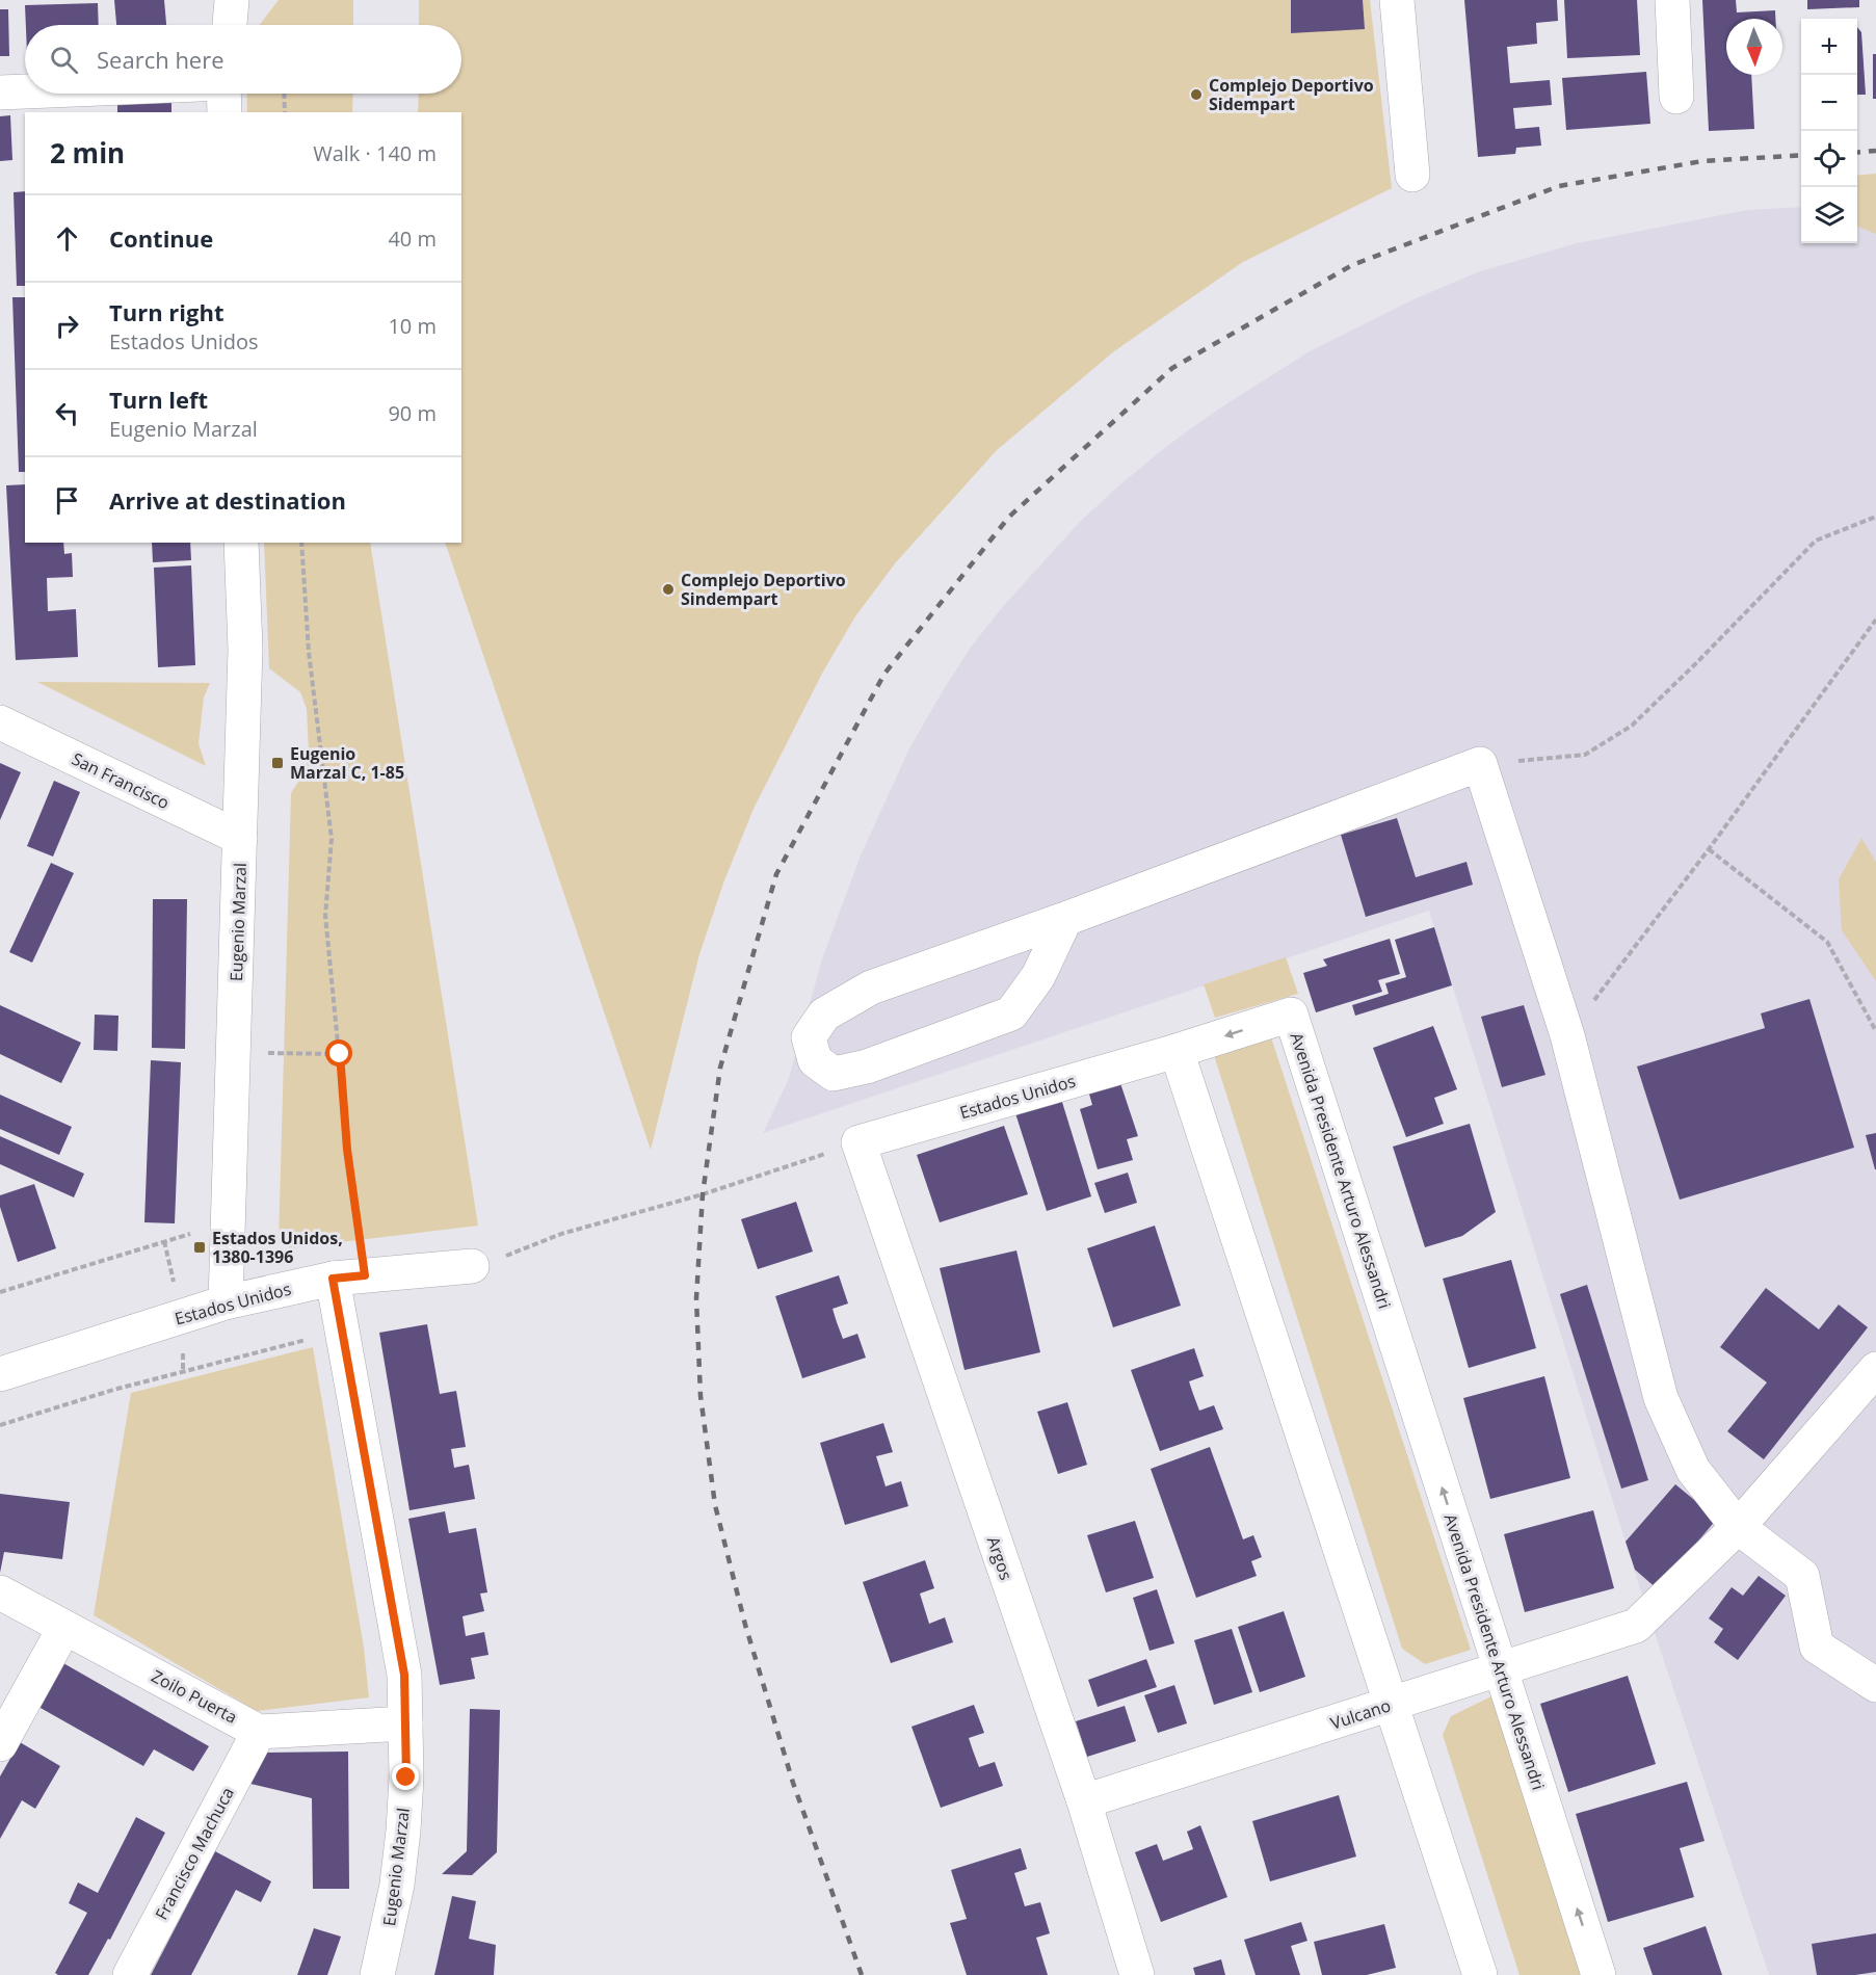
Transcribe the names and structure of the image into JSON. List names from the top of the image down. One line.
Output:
{"streets":{"street":["San Francisco","Eugenio Marzal","Estados Unidos","Avenida Presidente Arturo Alessandri","Argos","Zoilo Puerta","Vulcano","Francisco Machuca"]},"crossings":[["San Francisco","Eugenio Marzal"],["Eugenio Marzal","Estados Unidos"],["Estados Unidos","Avenida Presidente Arturo Alessandri"],["Estados Unidos","Argos"],["Avenida Presidente Arturo Alessandri","Vulcano"],["Argos","Vulcano"],["Zoilo Puerta","Francisco Machuca"]],"places":{"other":["Complejo Deportivo Sidempart","Complejo Deportivo Sindempart"],"transit":["Eugenio Marzal C, 1-85","Estados Unidos, 1380-1396"]},"north":"bottom","page":{"map_buttons":["+","−"],"search":"Search here","heading":["2 min","Walk · 140 m"],"list":[["Continue","40 m"],["Turn right","Estados Unidos","10 m"],["Turn left","Eugenio Marzal","90 m"],"Arrive at destination"]}}
